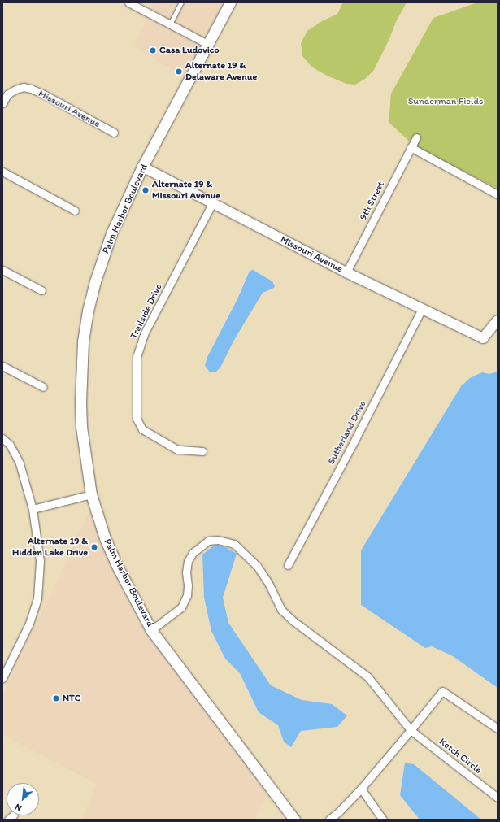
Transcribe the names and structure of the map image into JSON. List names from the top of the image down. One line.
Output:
{"streets":{"main road":["Palm Harbor Boulevard"],"street":["Missouri Avenue","9th Street","Trailside Drive","Sutherland Drive","Ketch Circle"]},"crossings":[["Missouri Avenue","9th Street"],["Missouri Avenue","Palm Harbor Boulevard"],["Missouri Avenue","Trailside Drive"],["Missouri Avenue","Sutherland Drive"],["Palm Harbor Boulevard","Ketch Circle"]],"parks":["Sunderman Fields"],"places":["Casa Ludovico","Alternate 19 & Delaware Avenue","Alternate 19 & Missouri Avenue","Alternate 19 & Hidden Lake Drive","NTC"],"north":"bottom left"}
